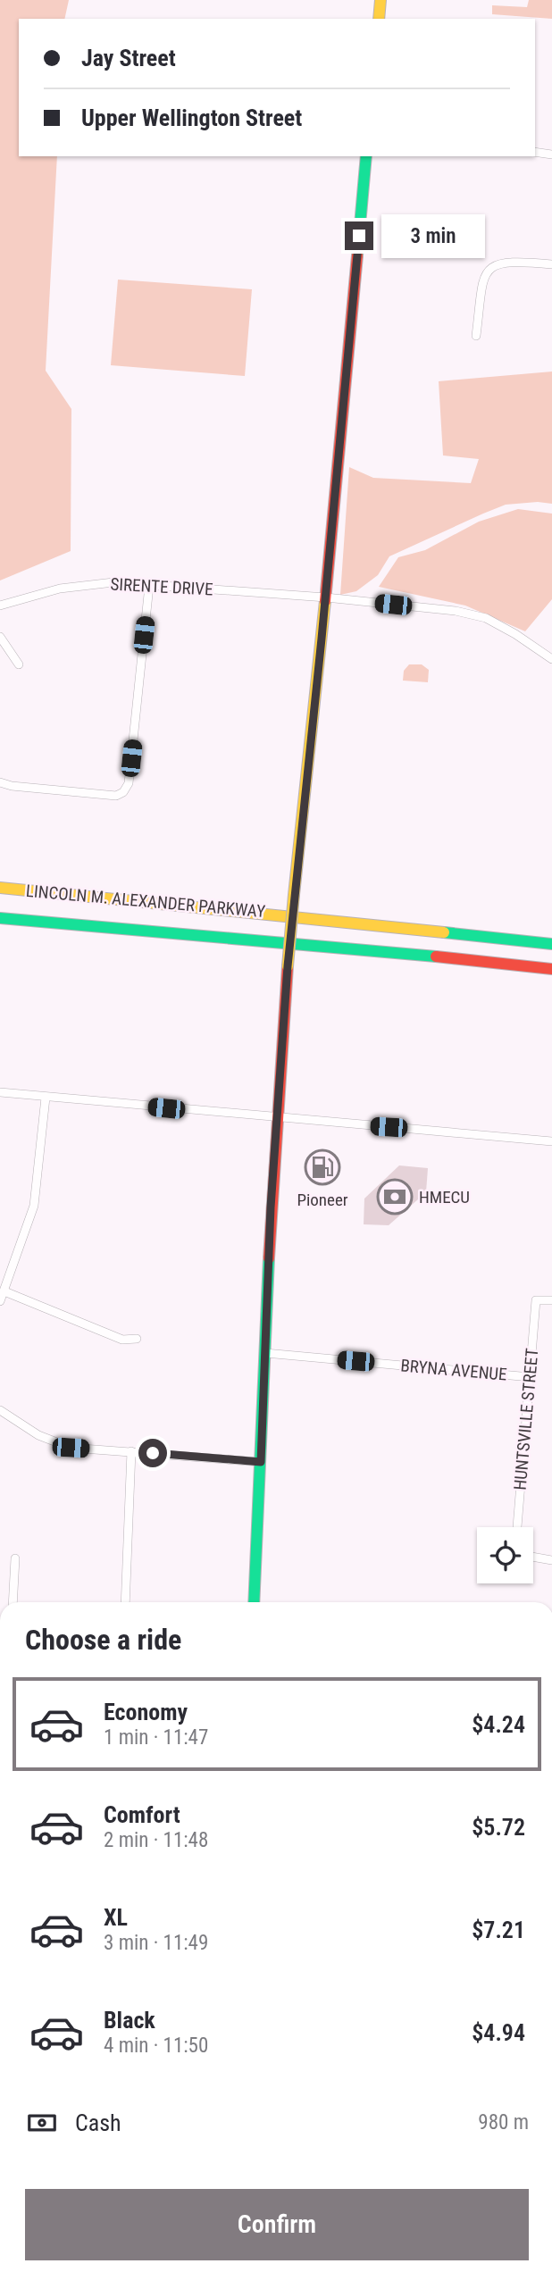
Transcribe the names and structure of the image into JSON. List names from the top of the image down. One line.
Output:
{"streets":{"main road":["LINCOLN M. ALEXANDER PARKWAY"],"street":["SIRENTE DRIVE","BRYNA AVENUE","HUNTSVILLE STREET"]},"crossings":[["BRYNA AVENUE","HUNTSVILLE STREET"]],"places":{"fuel station":["Pioneer"],"bank":["HMECU"]},"page":{"banner":["Jay Street","Upper Wellington Street"],"bubble":"3 min","heading":"Choose a ride","list":[{"name":"Economy","note":"1 min · 11:47","value":"$4.24"},{"name":"Comfort","note":"2 min · 11:48","value":"$5.72"},{"name":"XL","note":"3 min · 11:49","value":"$7.21"},{"name":"Black","note":"4 min · 11:50","value":"$4.94"}],"pay":["Cash","980 m"],"buttons":"Confirm"}}
